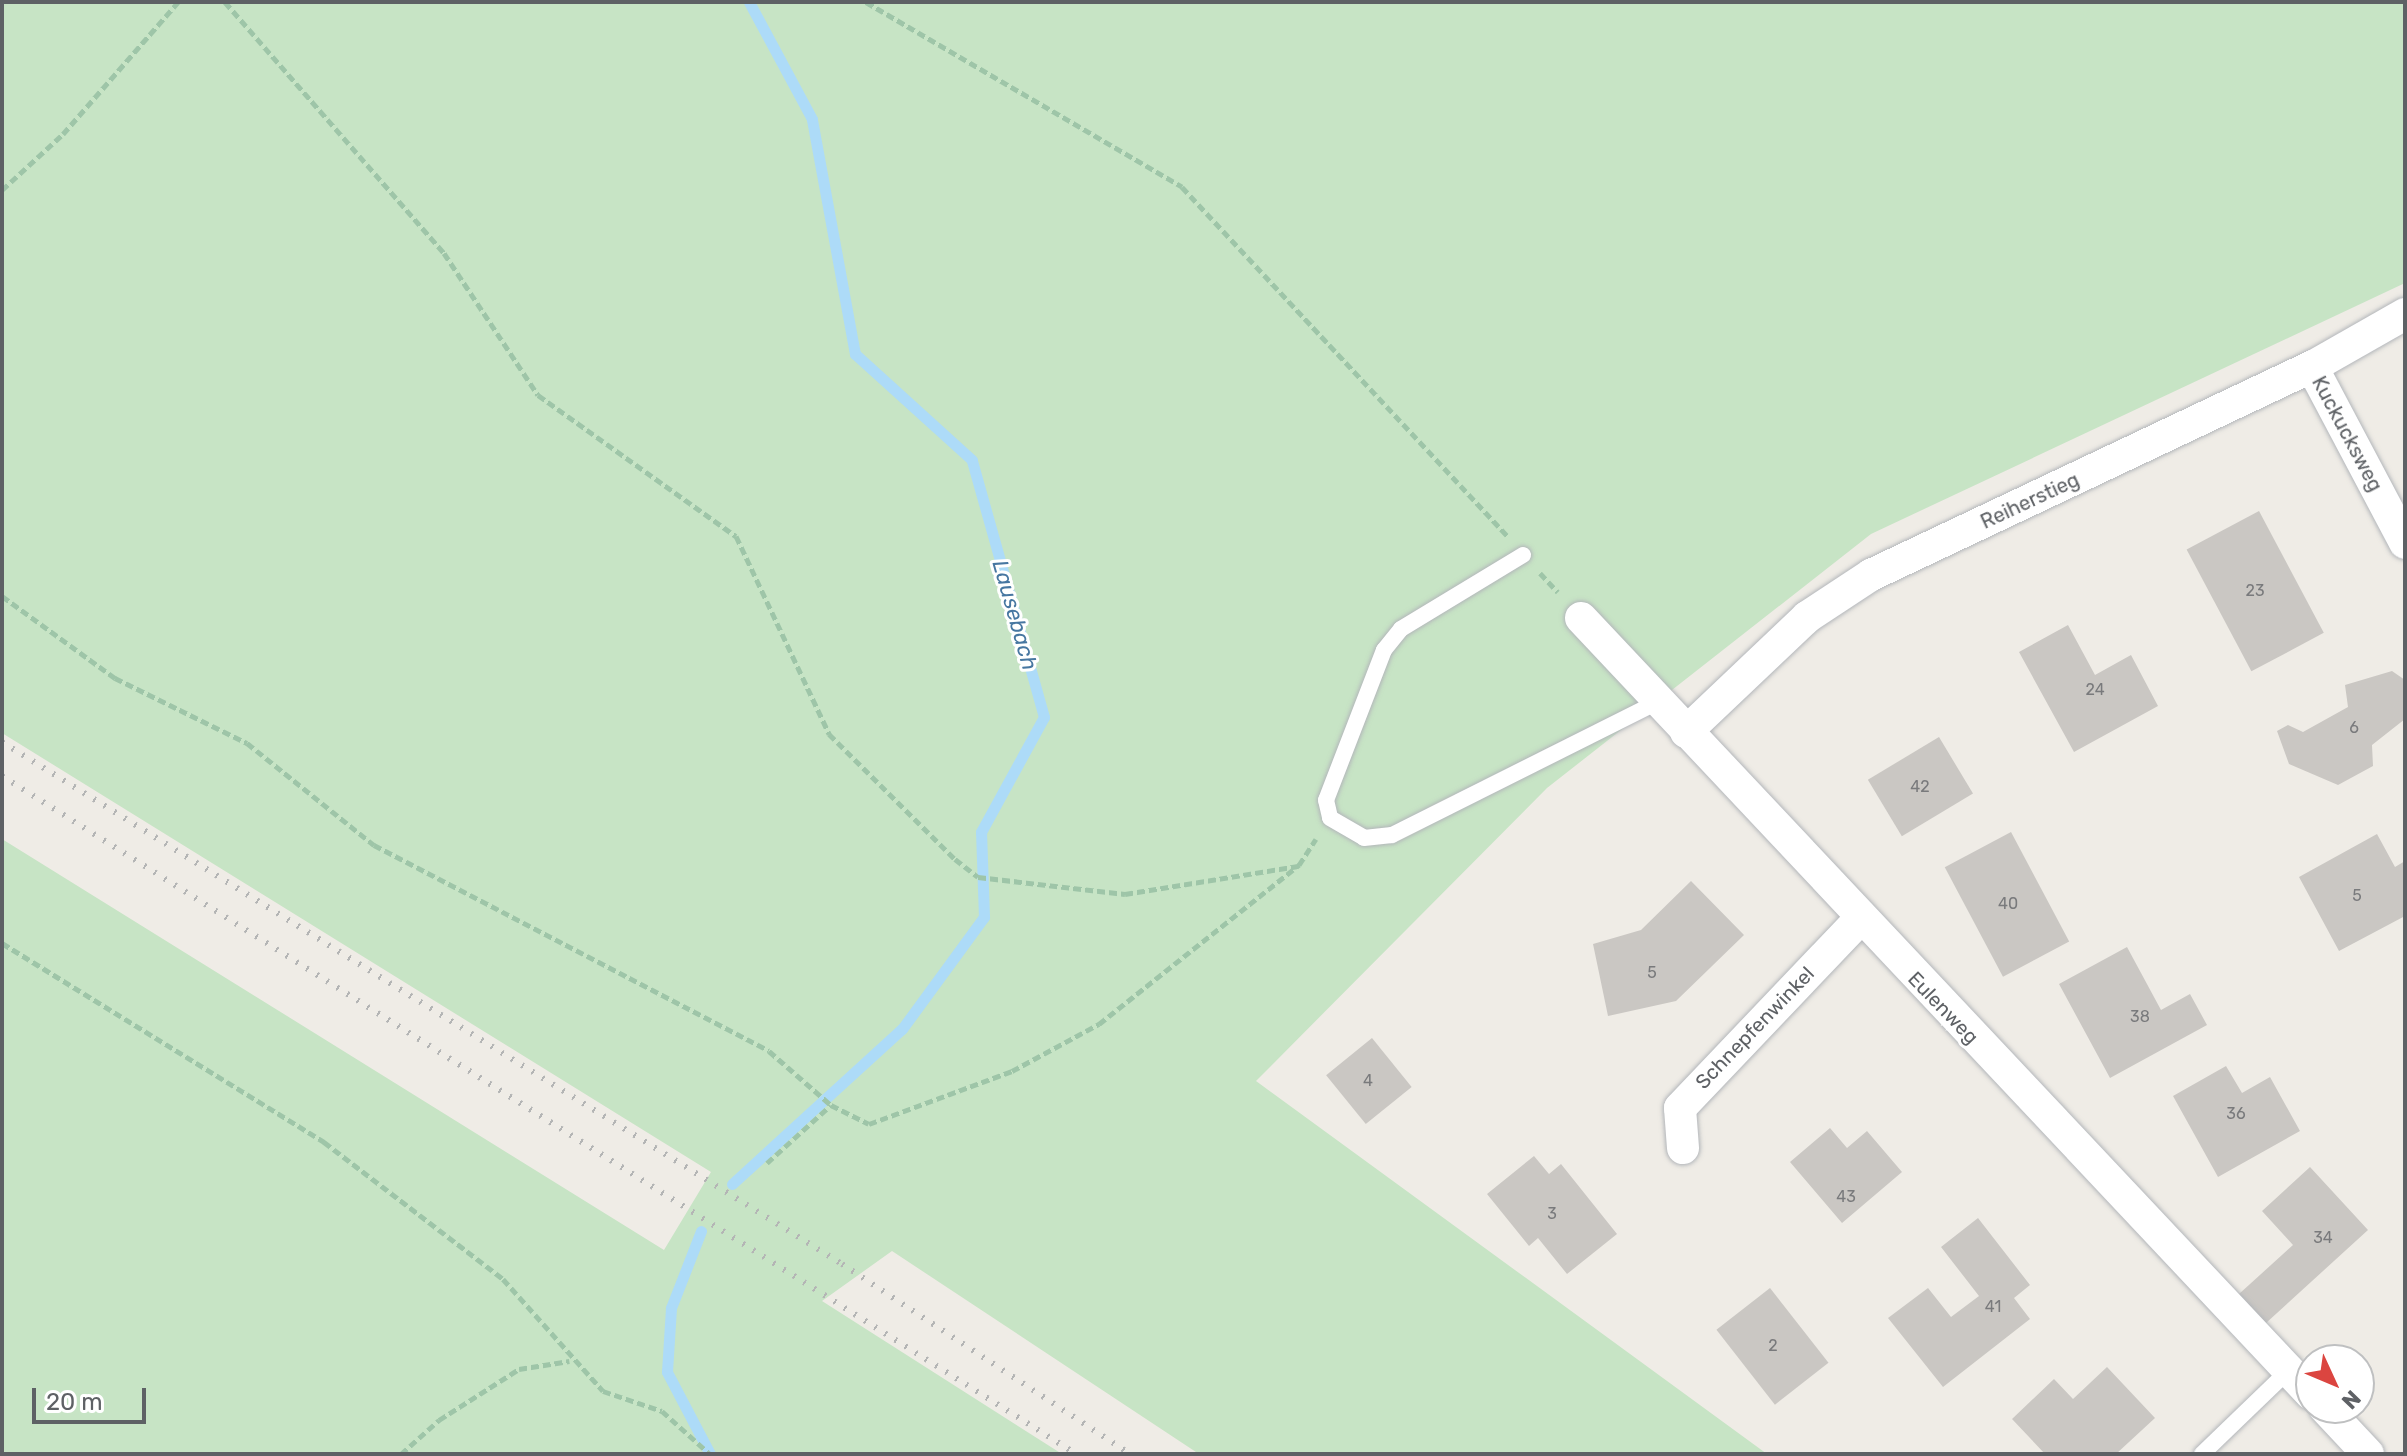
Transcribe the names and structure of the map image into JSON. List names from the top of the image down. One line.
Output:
{"streets":{"street":["Kuckucksweg","Reiherstieg","Eulenweg","Schnepfenwinkel"]},"crossings":[["Kuckucksweg","Reiherstieg"],["Reiherstieg","Eulenweg"],["Eulenweg","Schnepfenwinkel"]],"water":["Lausebach"],"house_numbers":["23","24","6","42","5","40","5","38","4","36","43","3","34","41","2"],"scale_bar":"20 m","north":"bottom right"}
